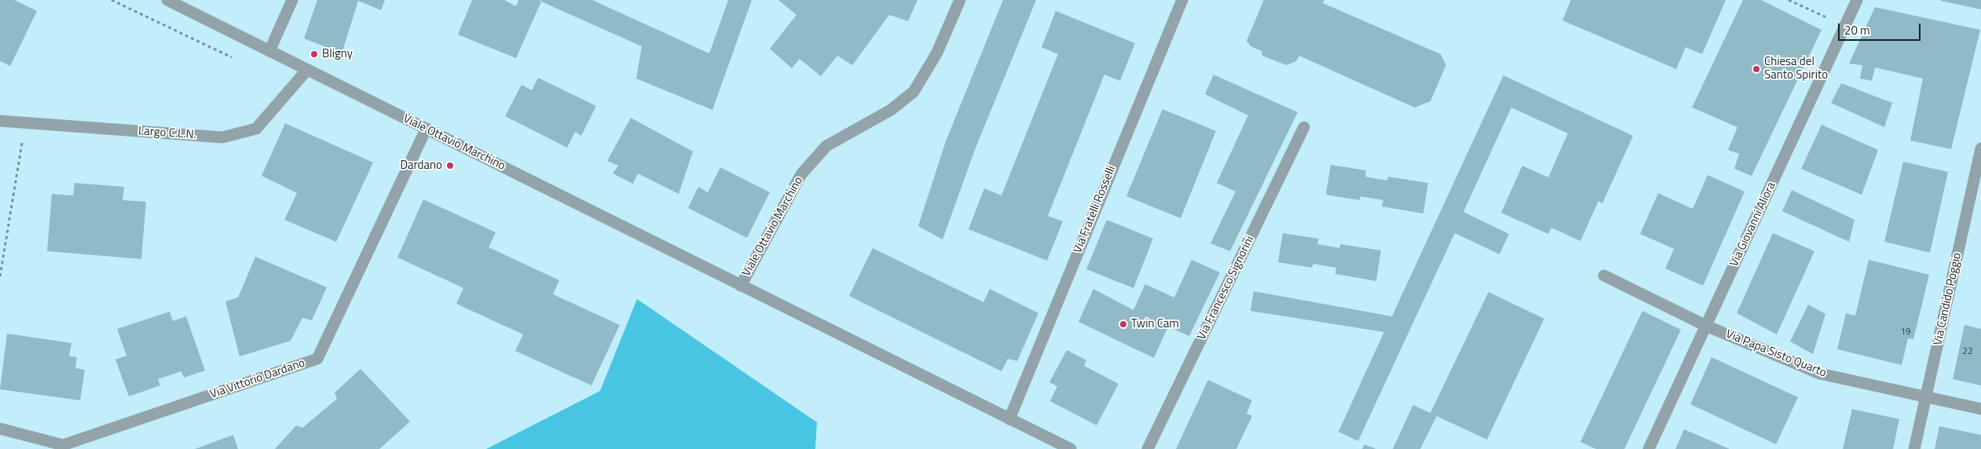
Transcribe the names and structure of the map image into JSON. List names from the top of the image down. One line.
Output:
{"streets":{"street":["Largo C.L.N.","Viale Ottavio Marchino","Via Fratelli Rosselli","Via Giovanni Aliora","Via Francesco Signorini","Via Candido Poggio","Via Papa Sisto Quarto","Via Vittorio Dardano"]},"crossings":[["Largo C.L.N.","Viale Ottavio Marchino"],["Viale Ottavio Marchino","Via Fratelli Rosselli"],["Viale Ottavio Marchino","Via Vittorio Dardano"],["Via Giovanni Aliora","Via Papa Sisto Quarto"],["Via Candido Poggio","Via Papa Sisto Quarto"]],"places":["Bligny","Chiesa del Santo Spirito","Dardano","Twin Cam"],"house_numbers":["19","22"],"scale_bar":"20 m"}
